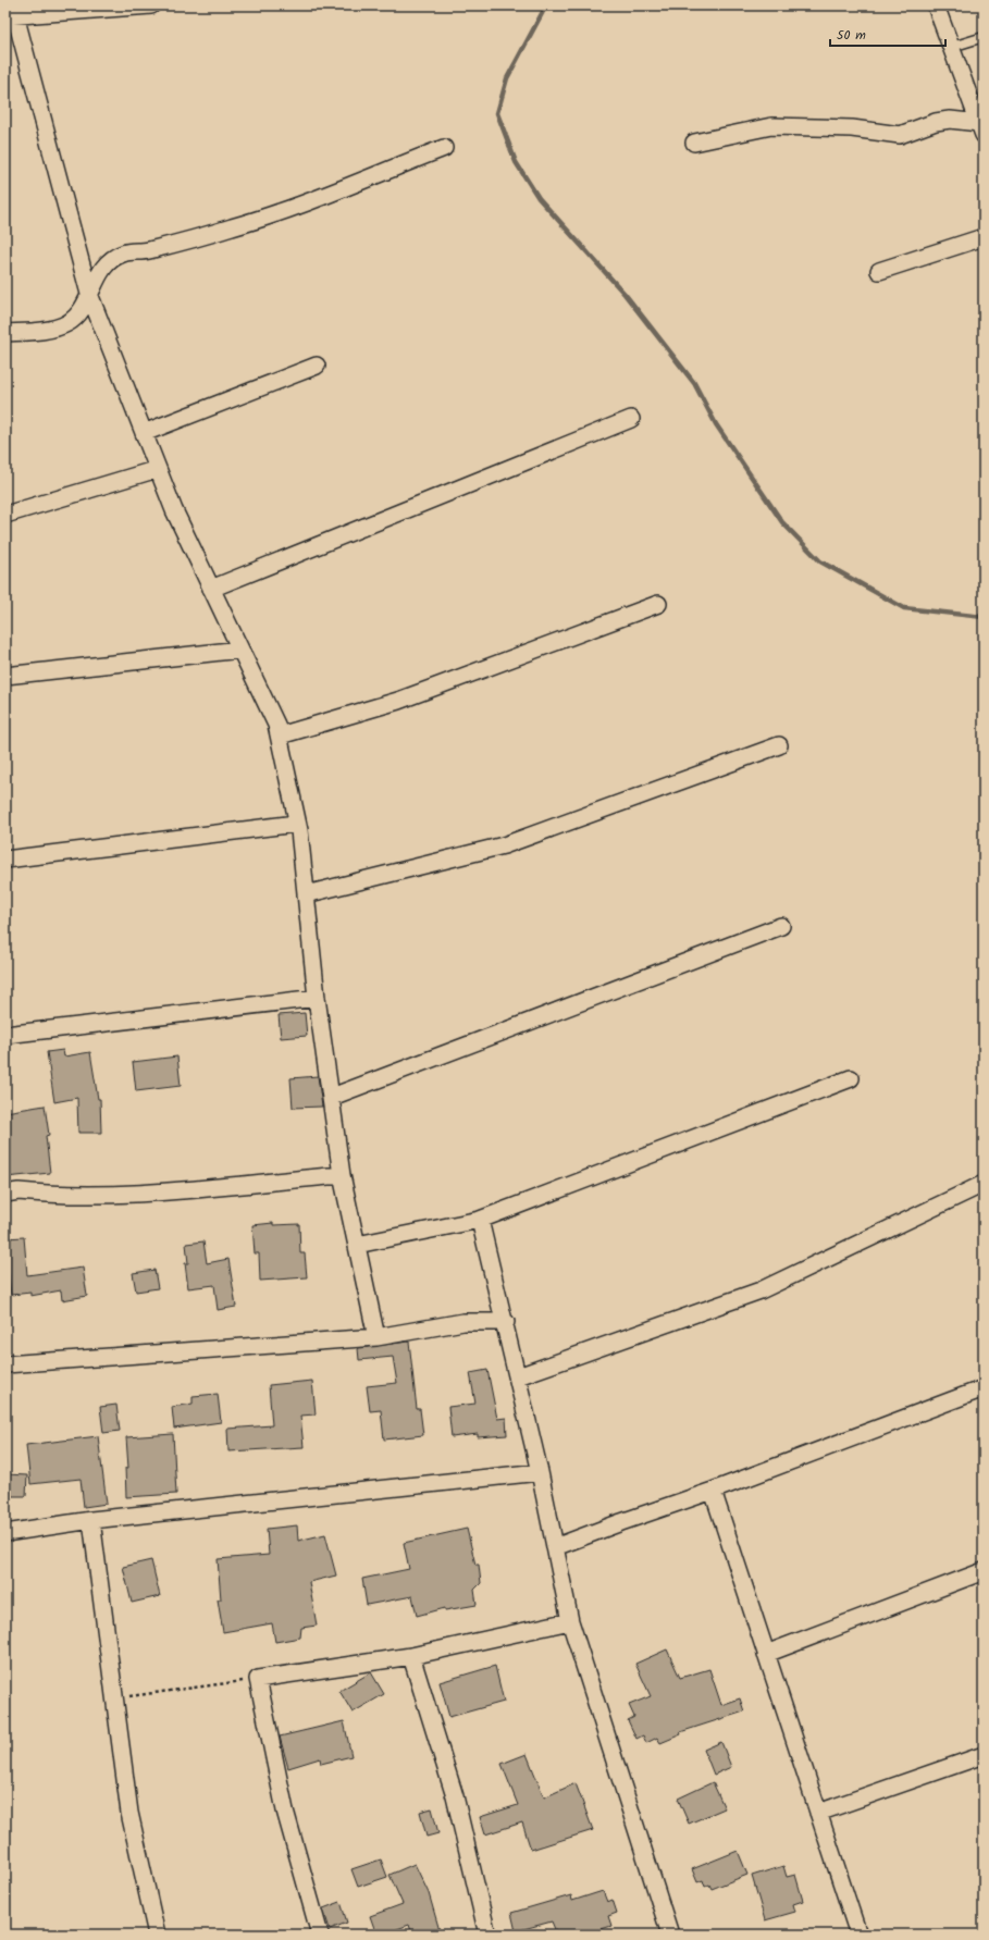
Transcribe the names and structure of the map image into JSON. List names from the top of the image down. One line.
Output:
{"scale_bar":"50 m"}
